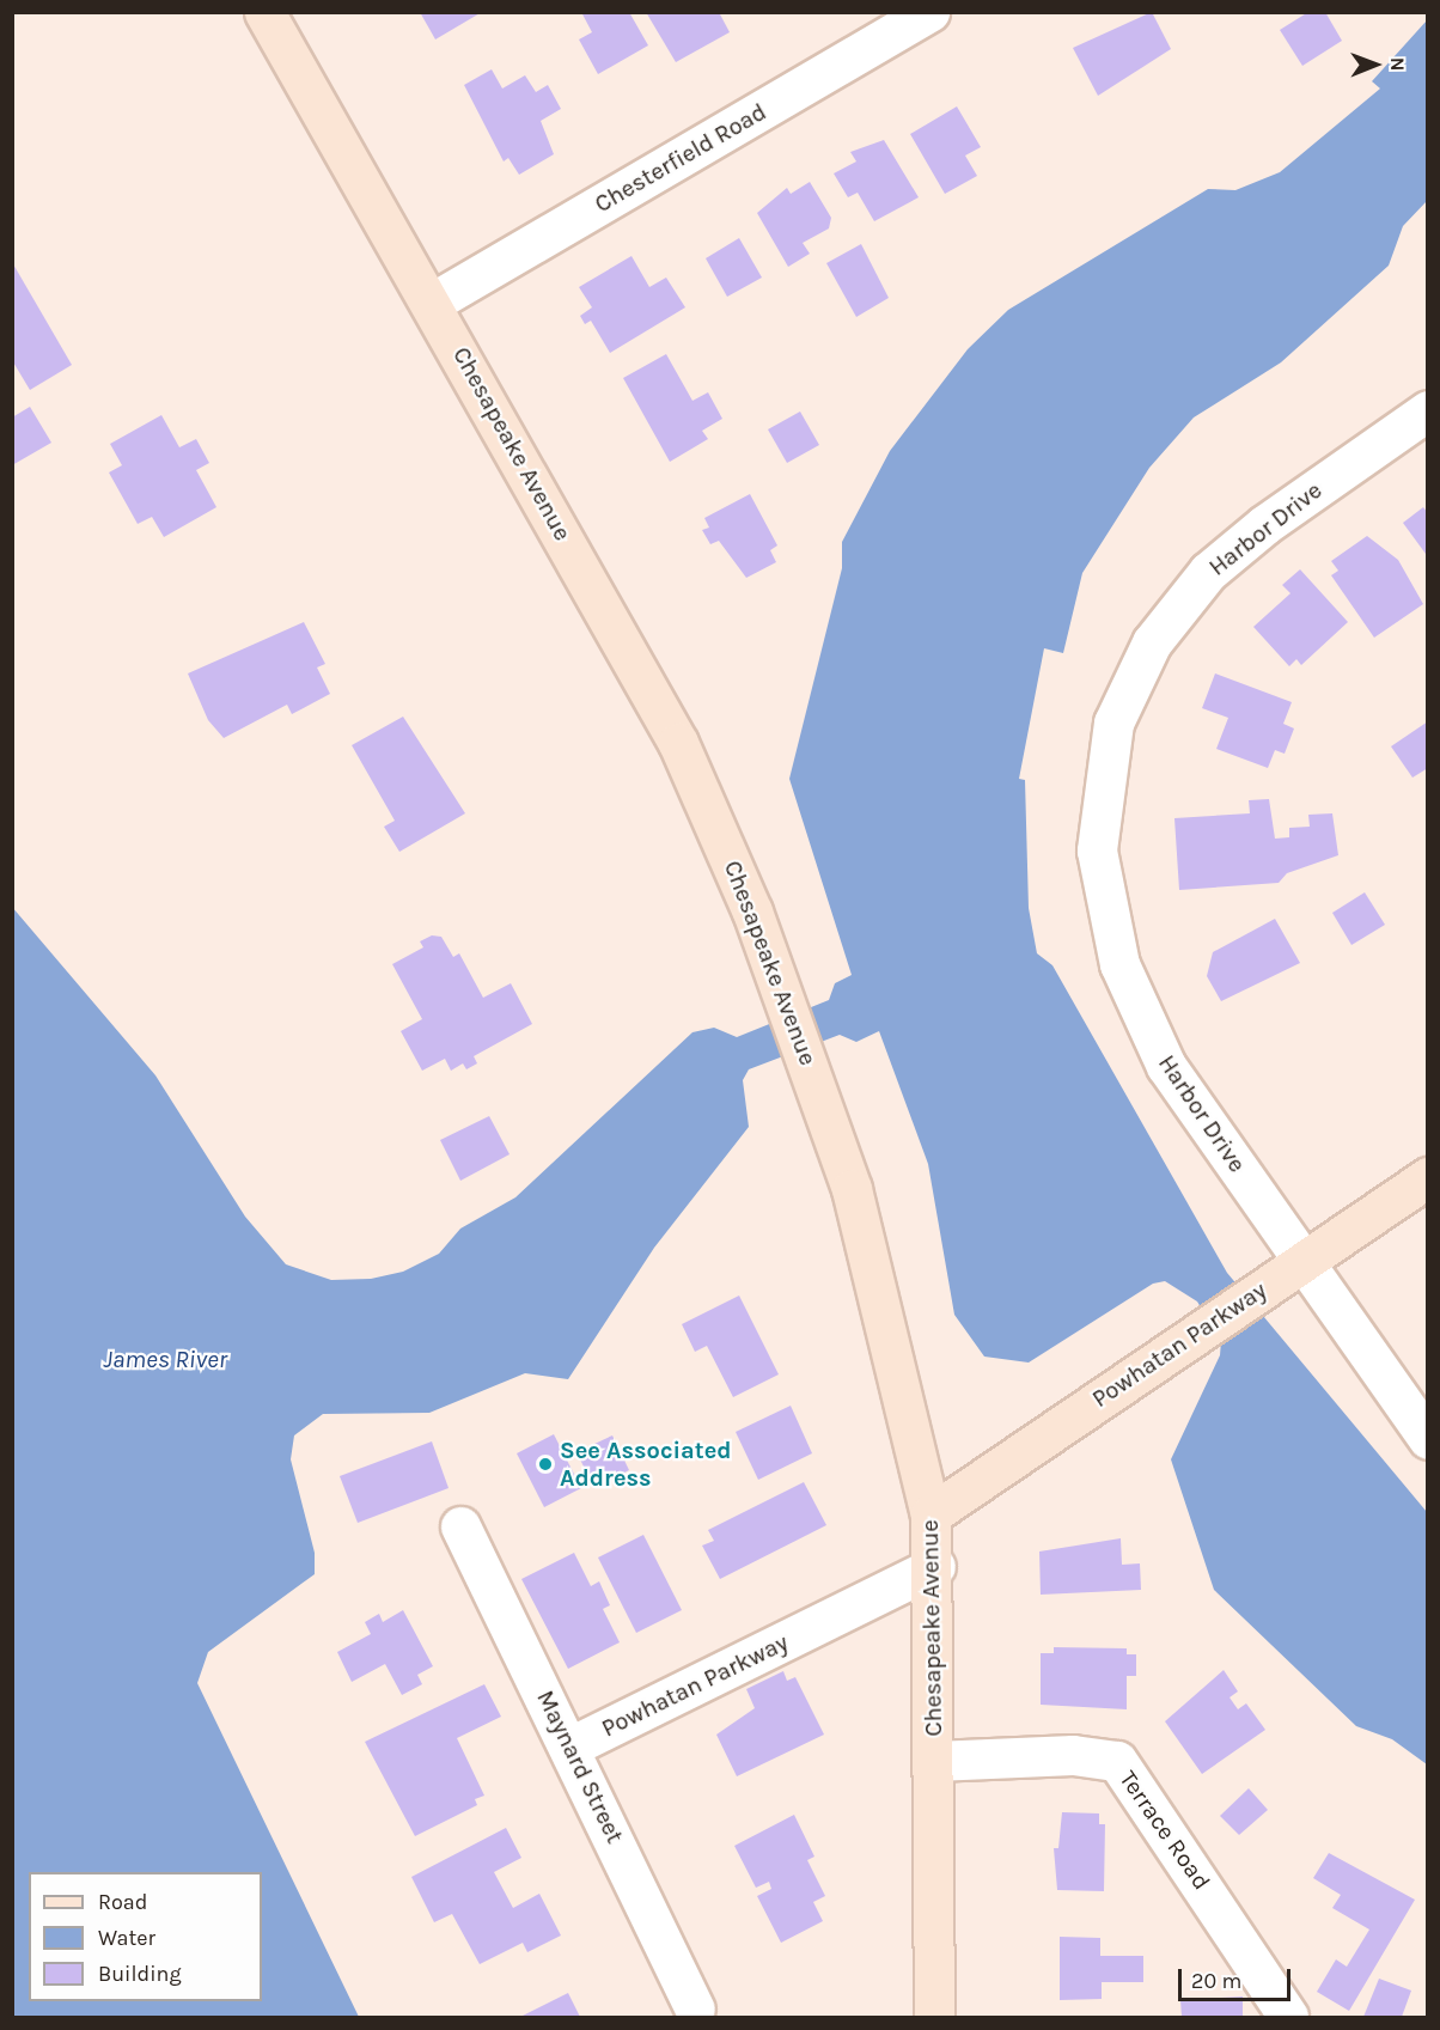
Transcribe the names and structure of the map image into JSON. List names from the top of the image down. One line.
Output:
{"streets":{"main road":["Chesapeake Avenue","Powhatan Parkway"],"street":["Chesterfield Road","Harbor Drive","Maynard Street","Terrace Road"]},"crossings":[["Chesterfield Road","Chesapeake Avenue"],["Chesapeake Avenue","Powhatan Parkway"],["Chesapeake Avenue","Terrace Road"],["Harbor Drive","Powhatan Parkway"],["Powhatan Parkway","Maynard Street"]],"water":["James River"],"places":["See Associated Address"],"legend":["Road","Water","Building"],"scale_bar":"20 m","north":"right"}
